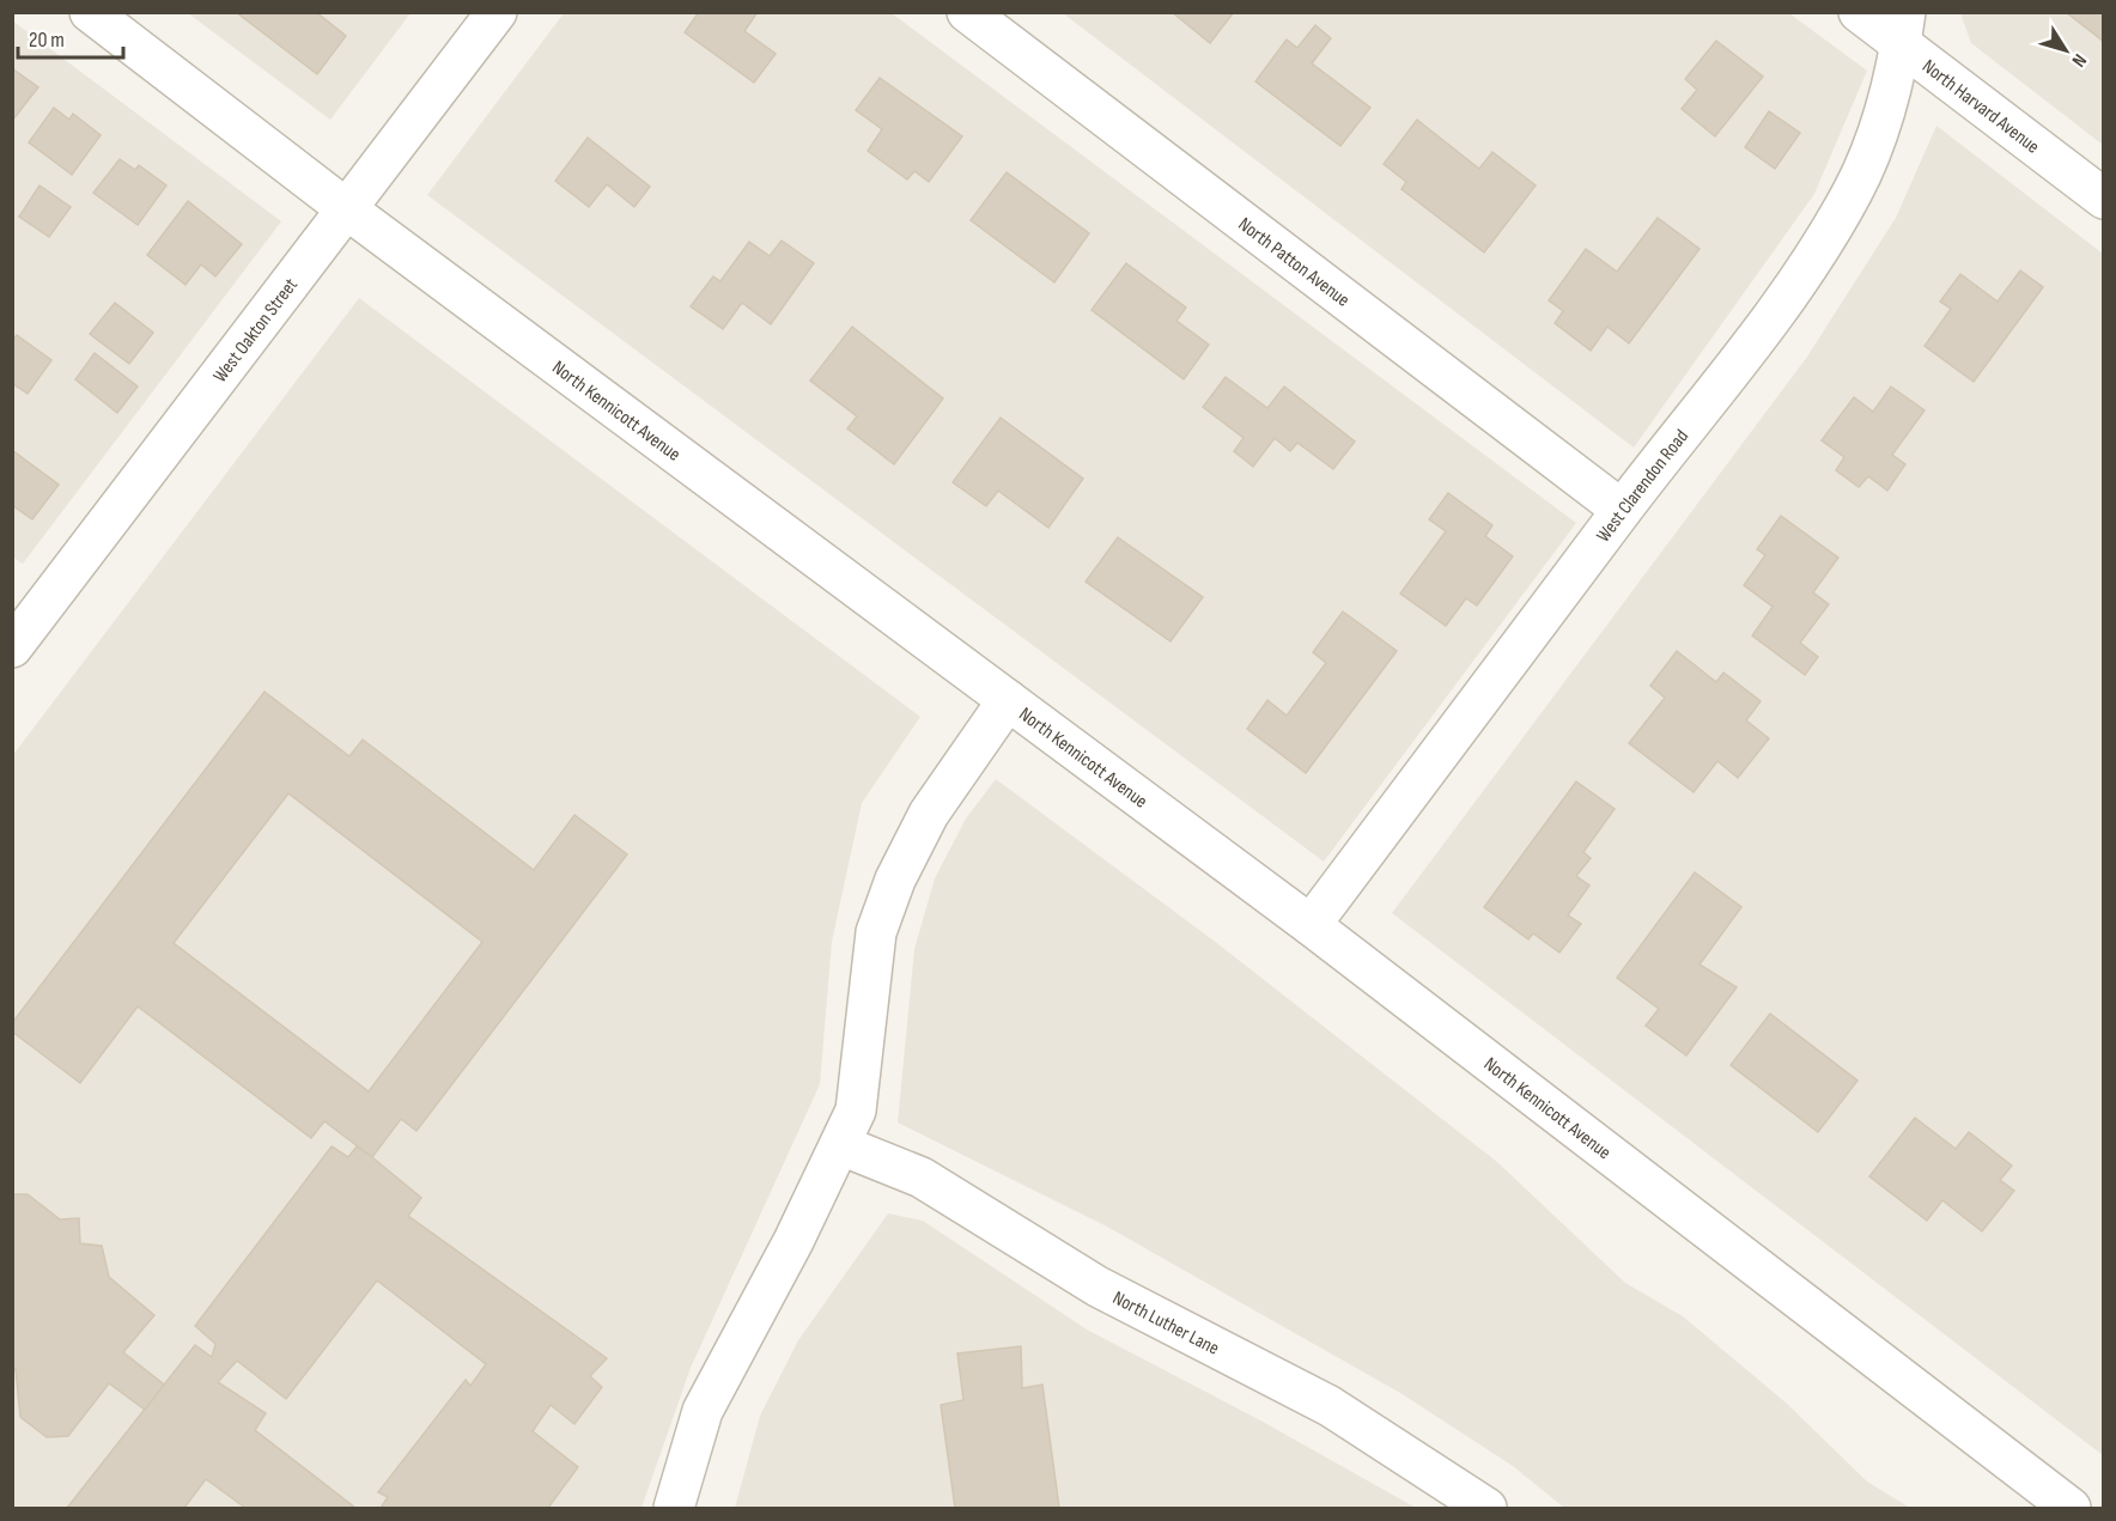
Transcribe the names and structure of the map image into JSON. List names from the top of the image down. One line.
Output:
{"streets":{"street":["North Harvard Avenue","North Patton Avenue","West Oakton Street","North Kennicott Avenue","West Clarendon Road","North Luther Lane"]},"crossings":[["North Harvard Avenue","West Clarendon Road"],["North Patton Avenue","West Clarendon Road"],["West Oakton Street","North Kennicott Avenue"],["North Kennicott Avenue","West Clarendon Road"]],"scale_bar":"20 m","north":"bottom right"}
